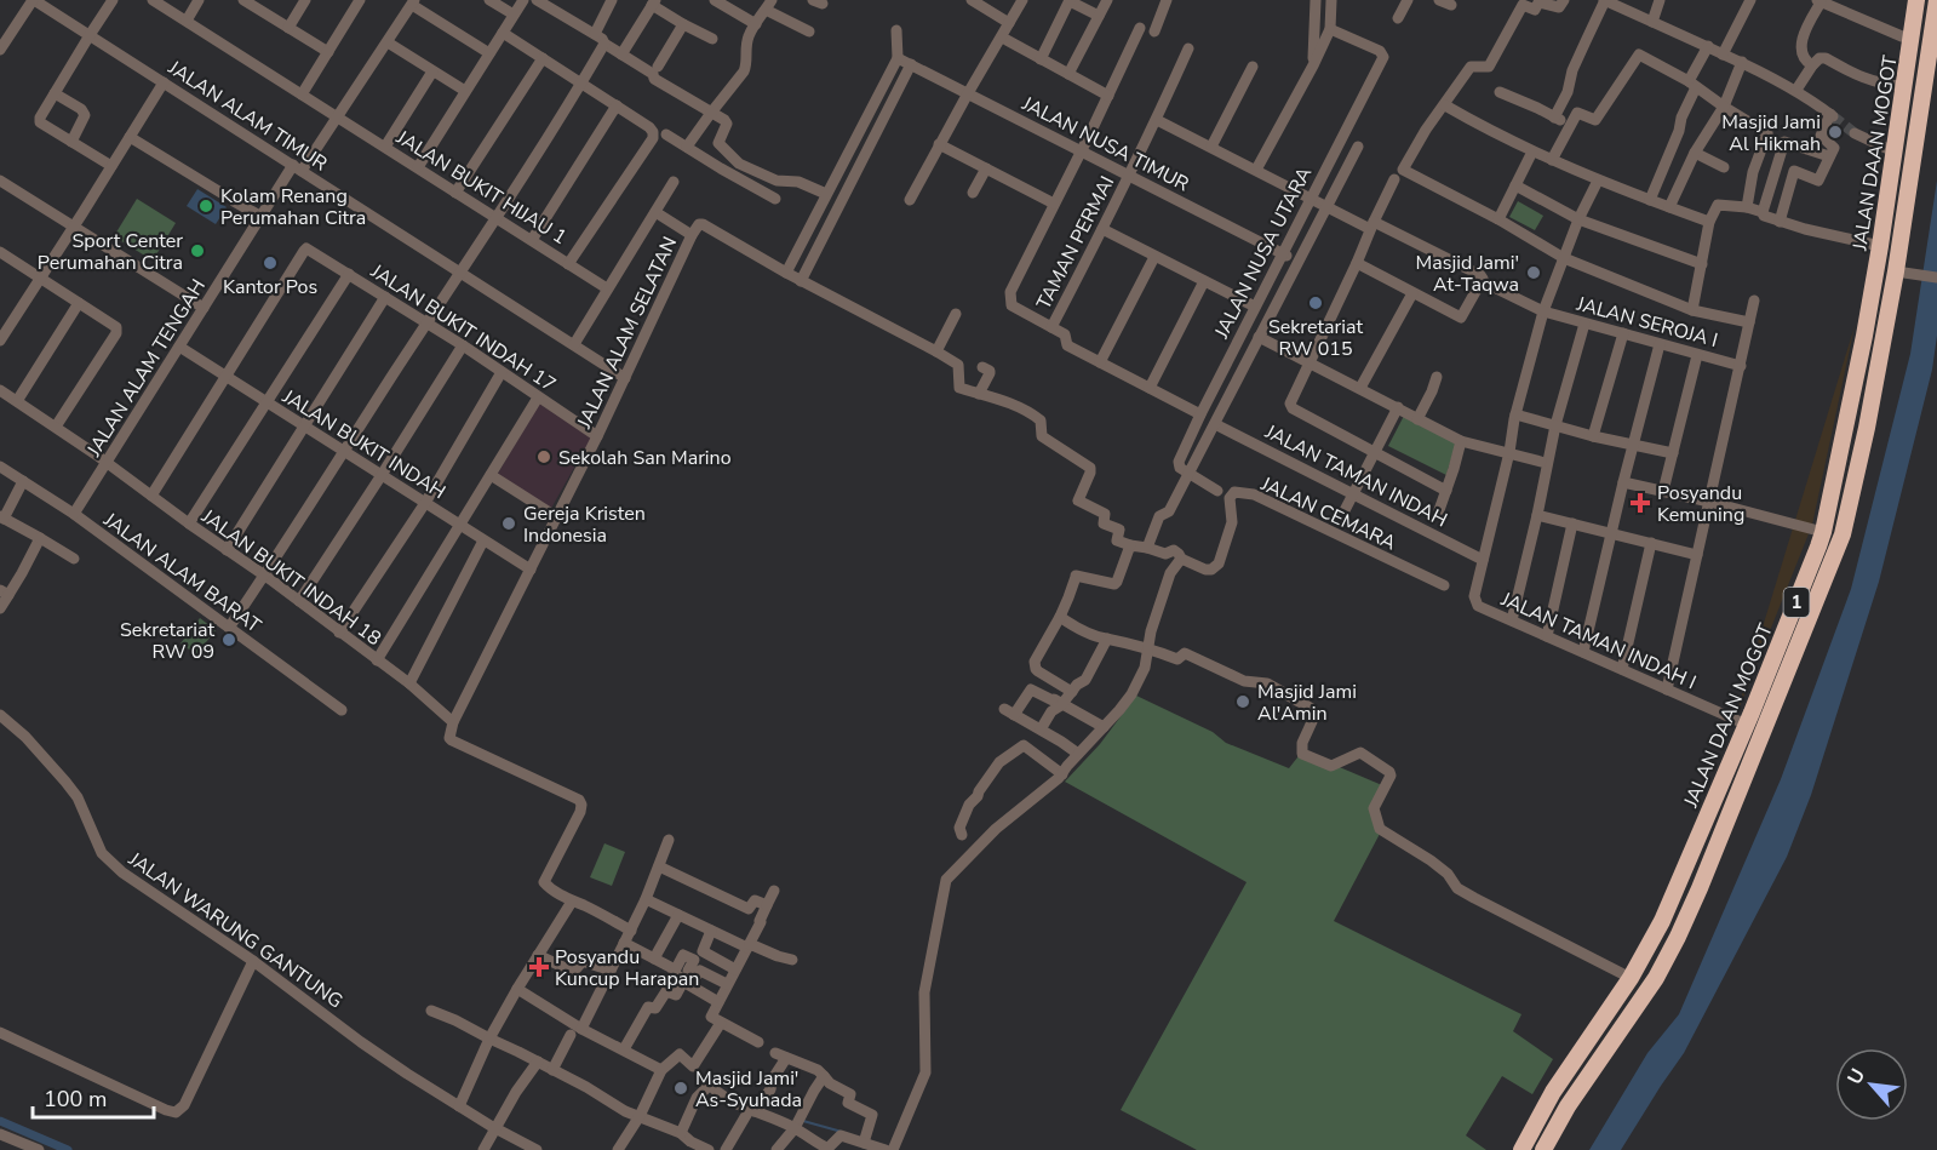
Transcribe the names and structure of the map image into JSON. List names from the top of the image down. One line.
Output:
{"streets":{"highway":["JALAN DAAN MOGOT","1"],"street":["JALAN ALAM TIMUR","JALAN NUSA TIMUR","JALAN BUKIT HIJAU 1","TAMAN PERMAI","JALAN NUSA UTARA","JALAN SEROJA I","JALAN BUKIT INDAH 17","JALAN ALAM SELATAN","JALAN ALAM TENGAH","JALAN BUKIT INDAH","JALAN TAMAN INDAH","JALAN CEMARA","JALAN ALAM BARAT","JALAN BUKIT INDAH 18","JALAN TAMAN INDAH I","JALAN WARUNG GANTUNG"]},"crossings":[["JALAN ALAM TIMUR","JALAN ALAM SELATAN"],["JALAN ALAM TIMUR","JALAN ALAM TENGAH"],["JALAN NUSA TIMUR","TAMAN PERMAI"],["JALAN NUSA TIMUR","JALAN NUSA UTARA"],["JALAN DAAN MOGOT","JALAN TAMAN INDAH I"],["JALAN BUKIT HIJAU 1","JALAN ALAM TENGAH"],["TAMAN PERMAI","JALAN SEROJA I"],["JALAN NUSA UTARA","JALAN SEROJA I"],["JALAN SEROJA I","JALAN TAMAN INDAH I"],["JALAN BUKIT INDAH 17","JALAN ALAM SELATAN"],["JALAN BUKIT INDAH 17","JALAN BUKIT INDAH"],["JALAN ALAM SELATAN","JALAN BUKIT INDAH"],["JALAN ALAM SELATAN","JALAN BUKIT INDAH 18"],["JALAN ALAM TENGAH","JALAN BUKIT INDAH"],["JALAN ALAM TENGAH","JALAN ALAM BARAT"],["JALAN ALAM TENGAH","JALAN BUKIT INDAH 18"],["JALAN TAMAN INDAH","JALAN TAMAN INDAH I"]],"places":{"other":["Masjid Jami Al Hikmah","Kolam Renang Perumahan Citra","Sport Center Perumahan Citra","Kantor Pos","Masjid Jami' At-Taqwa","Sekretariat RW 015","Sekolah San Marino","Gereja Kristen Indonesia","Sekretariat RW 09","Masjid Jami Al'Amin","Masjid Jami' As-Syuhada"],"health":["Posyandu Kemuning","Posyandu Kuncup Harapan"]},"scale_bar":"100 m","north":"top left"}
